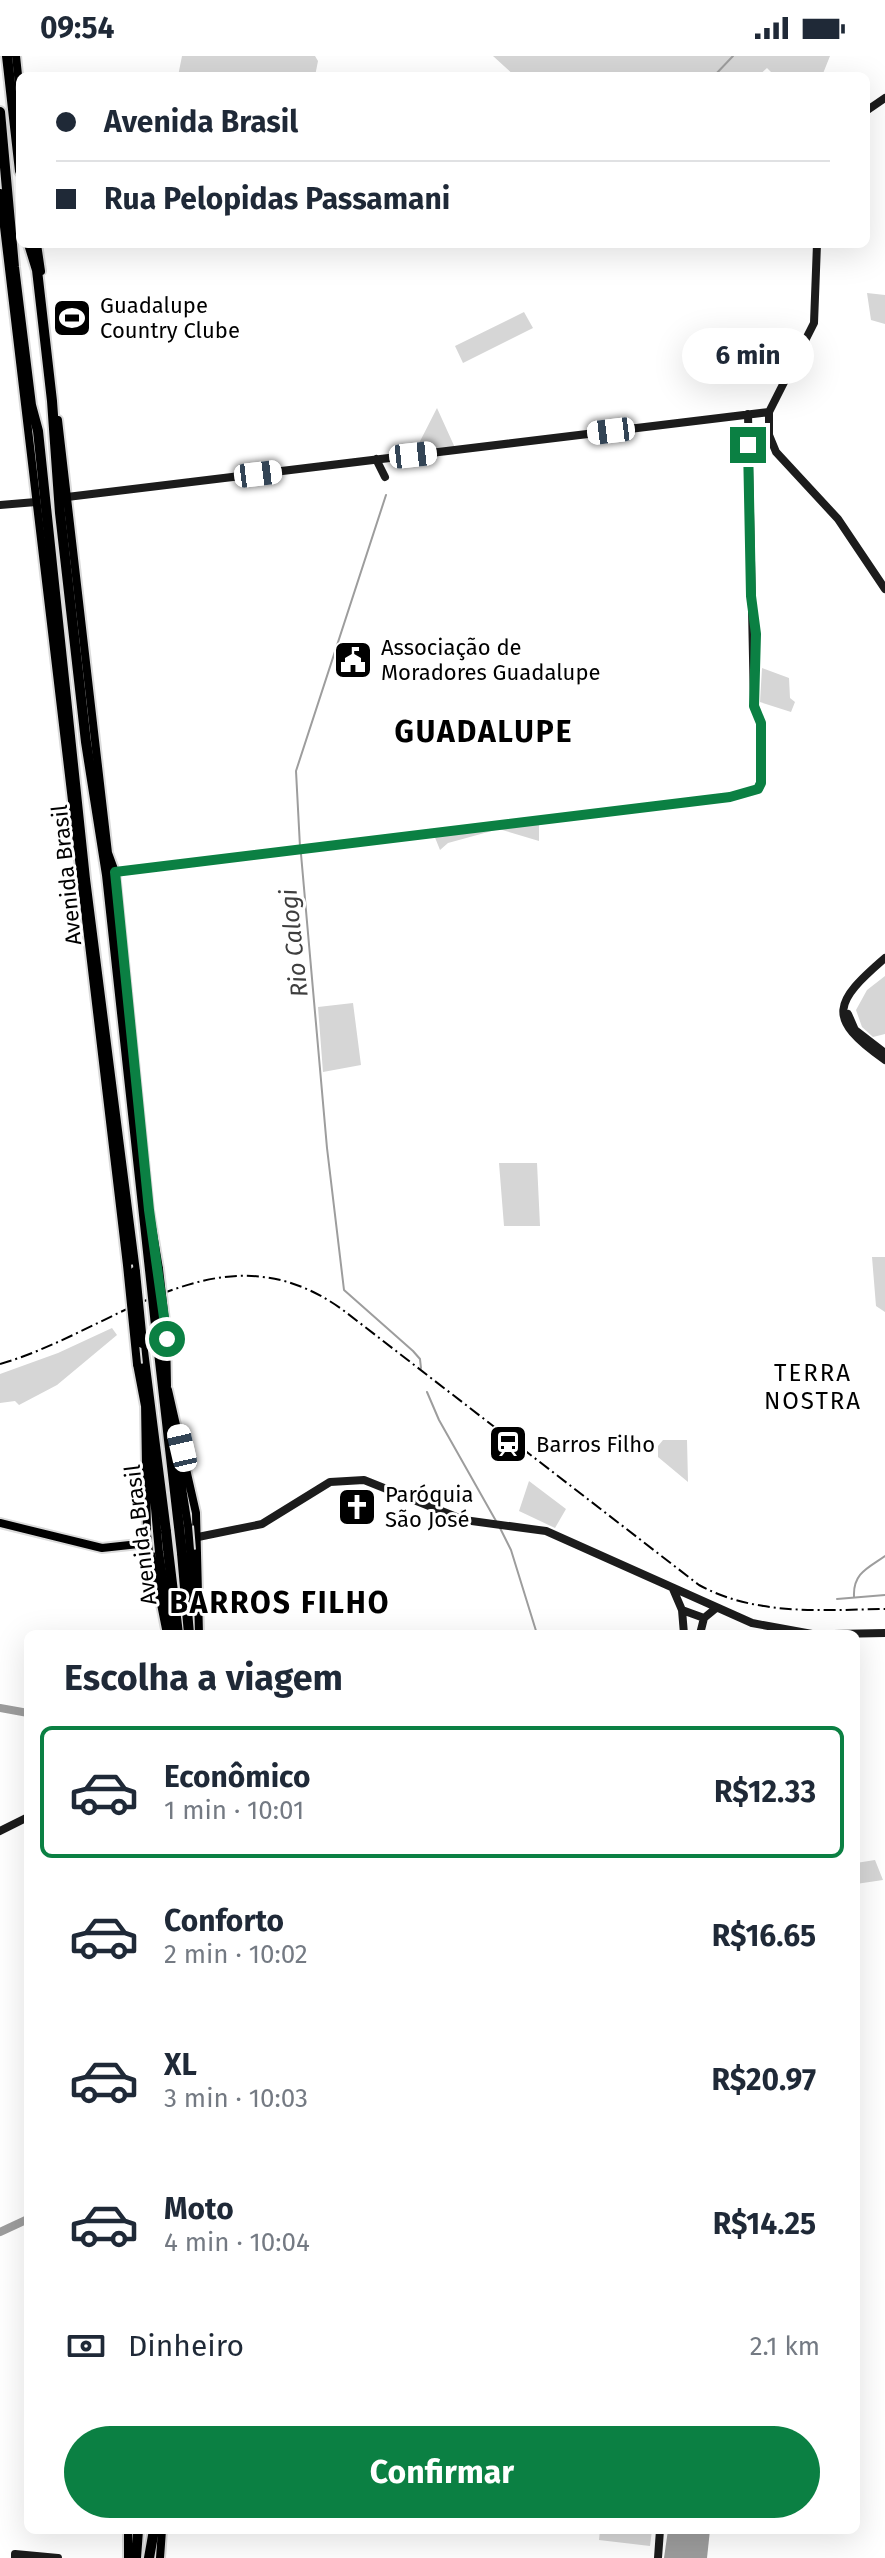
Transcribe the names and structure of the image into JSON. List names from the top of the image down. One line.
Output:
{"streets":{"highway":["Avenida Brasil"]},"districts":["GUADALUPE","TERRA NOSTRA","BARROS FILHO"],"water":["Rio Calogi"],"places":{"sports":["Guadalupe Country Clube"],"public building":["Associação de Moradores Guadalupe"],"station":["Barros Filho"],"church":["Paróquia São José"]},"page":{"status":"09:54","banner":["Avenida Brasil","Rua Pelopidas Passamani"],"bubble":"6 min","heading":"Escolha a viagem","list":[{"name":"Econômico","note":"1 min · 10:01","value":"R$12.33"},{"name":"Conforto","note":"2 min · 10:02","value":"R$16.65"},{"name":"XL","note":"3 min · 10:03","value":"R$20.97"},{"name":"Moto","note":"4 min · 10:04","value":"R$14.25"}],"pay":["Dinheiro","2.1 km"],"buttons":"Confirmar"}}
